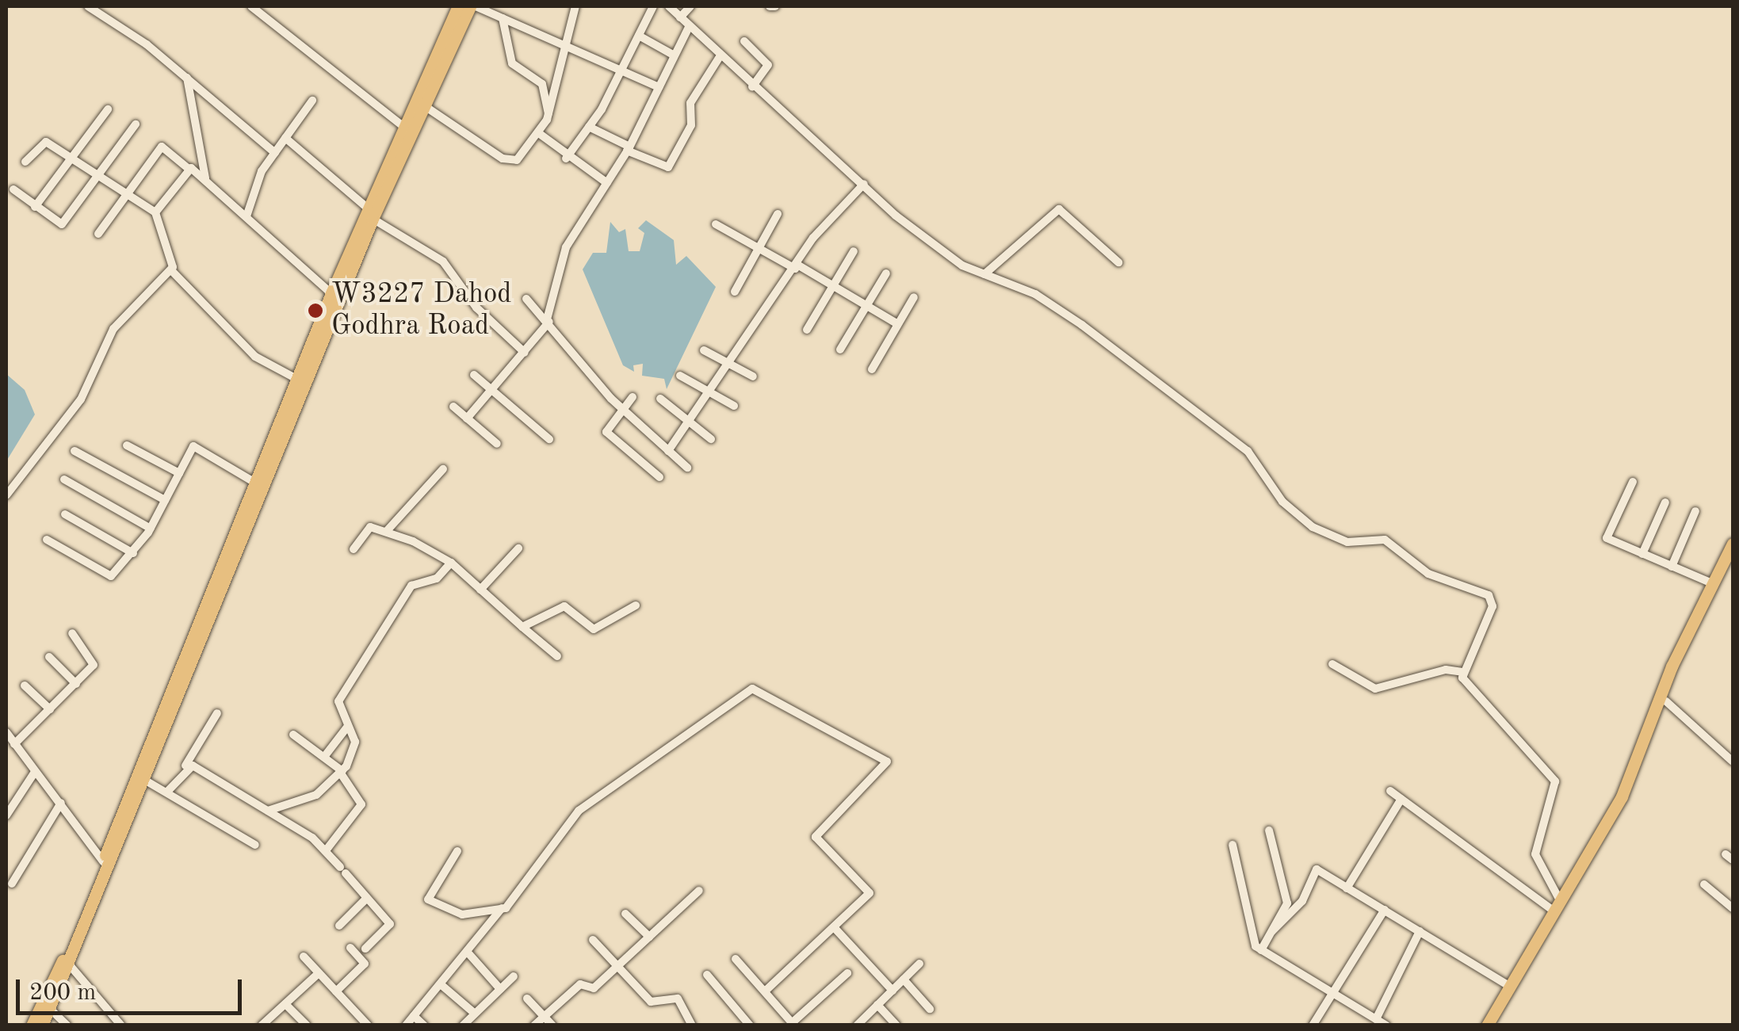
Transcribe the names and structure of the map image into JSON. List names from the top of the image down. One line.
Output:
{"places":["W3227 Dahod Godhra Road"],"scale_bar":"200 m"}
